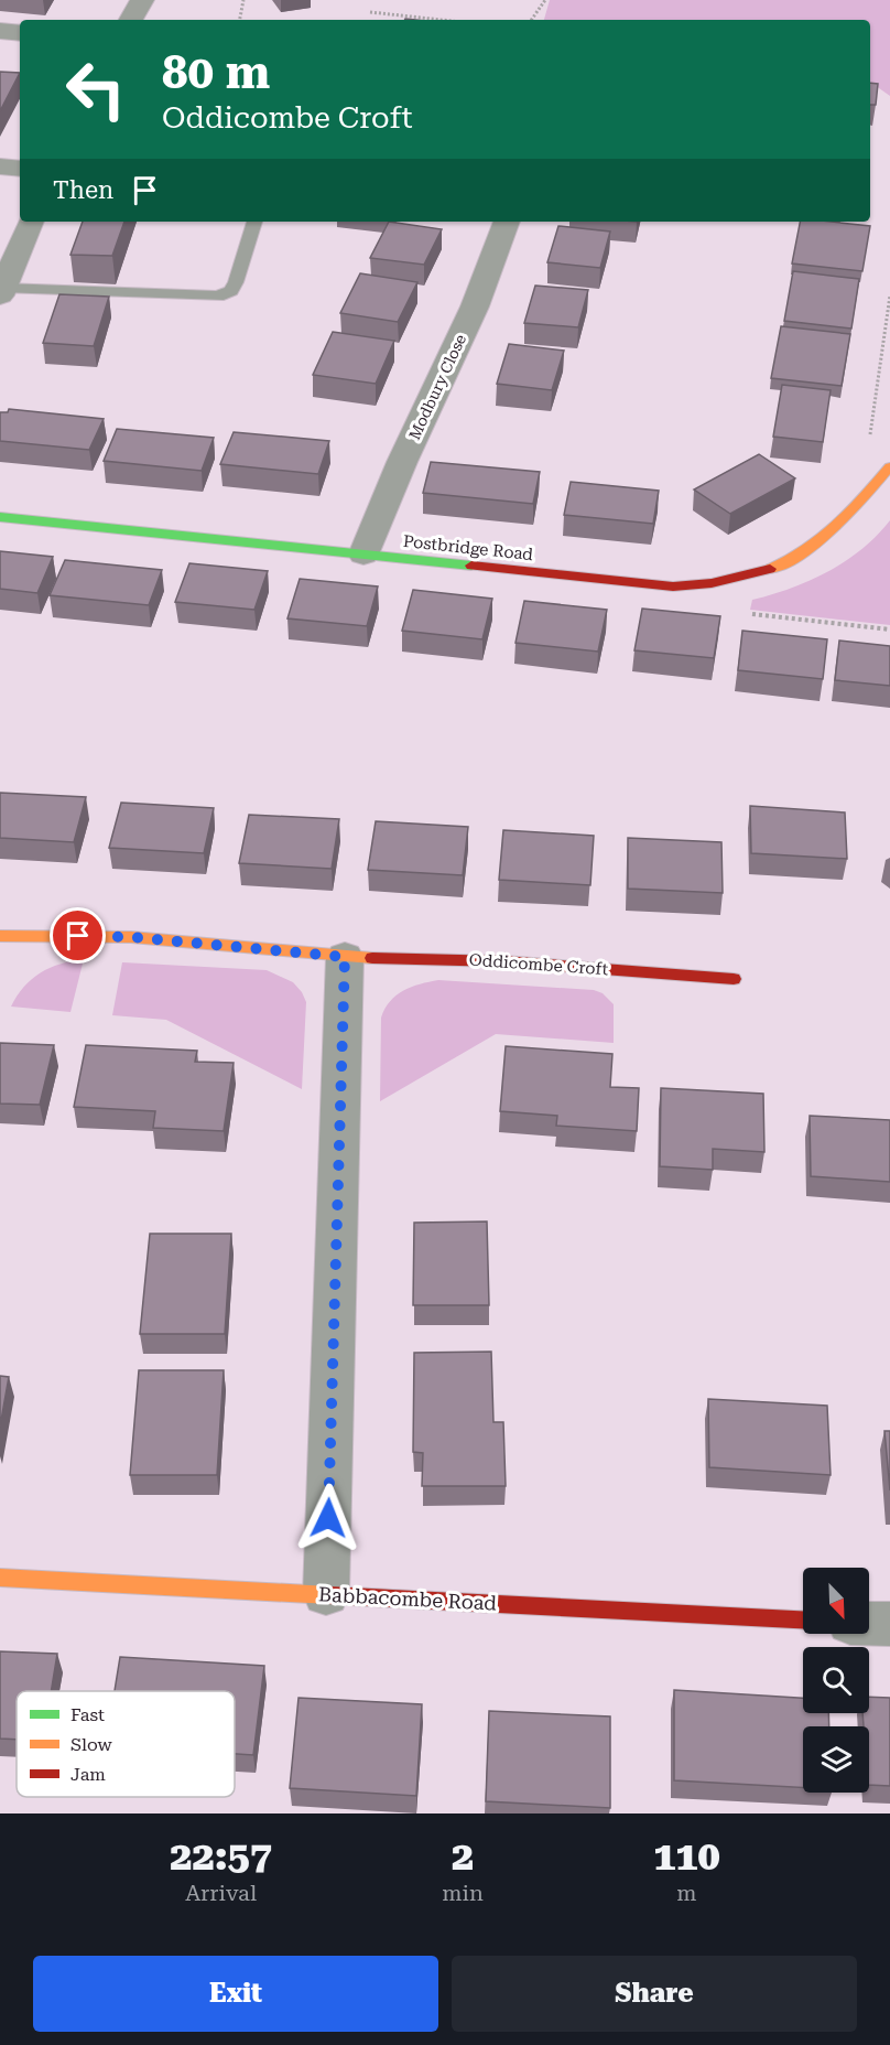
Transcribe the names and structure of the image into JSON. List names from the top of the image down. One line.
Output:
{"streets":{"street":["Modbury Close","Postbridge Road","Oddicombe Croft","Babbacombe Road"]},"crossings":[["Modbury Close","Postbridge Road"]],"legend":["Fast","Slow","Jam"],"north":"bottom right","page":{"turn":["80 m","Oddicombe Croft"],"then":"Then","eta":["22:57","Arrival","2","min","110","m"],"buttons":["Exit","Share"]}}
